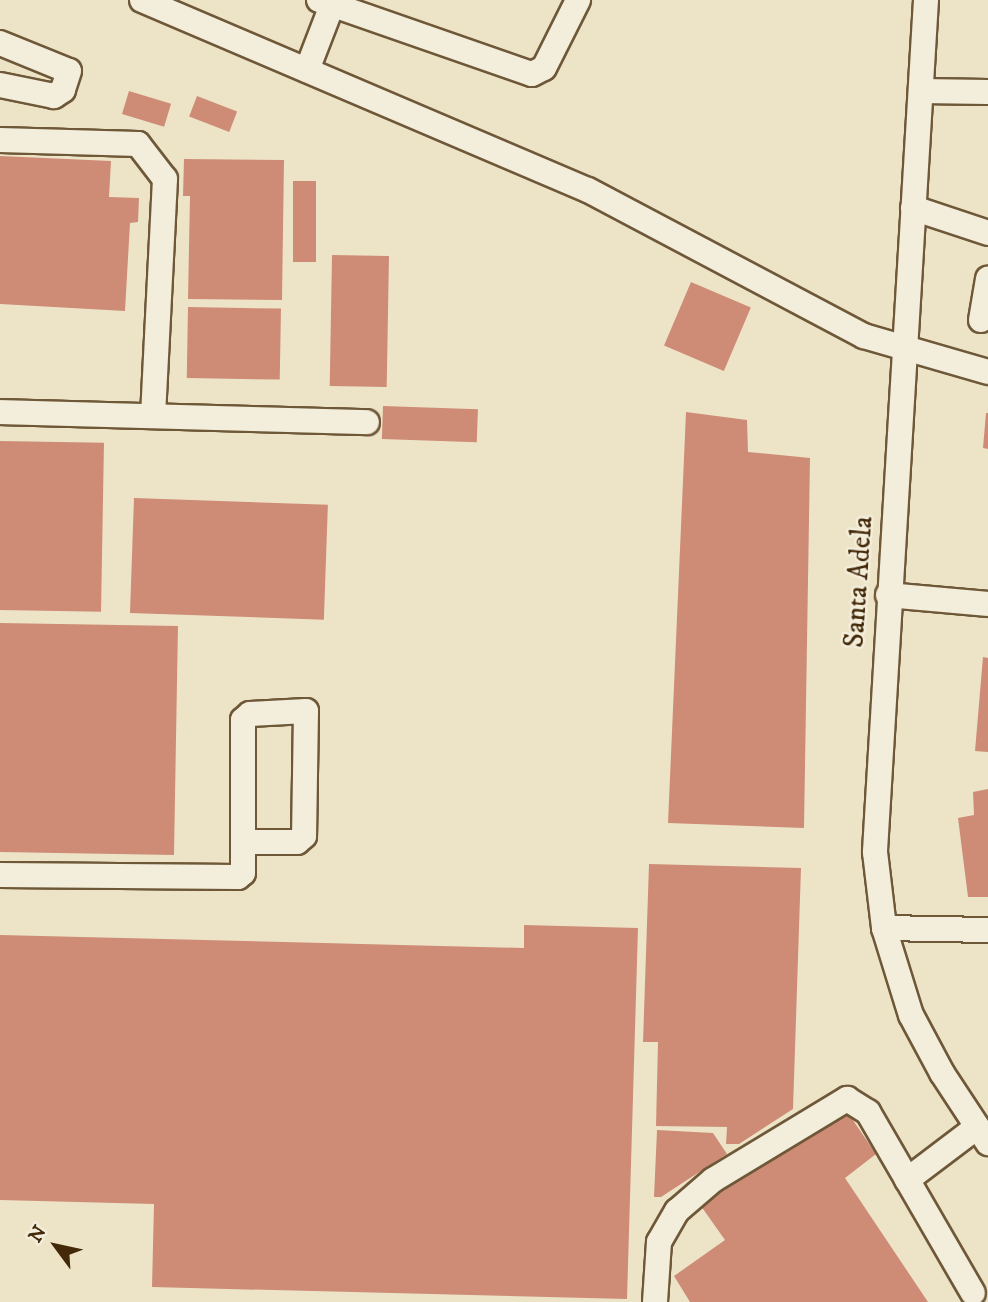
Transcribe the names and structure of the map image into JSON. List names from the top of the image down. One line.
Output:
{"streets":{"street":["Santa Adela"]},"north":"top left"}
